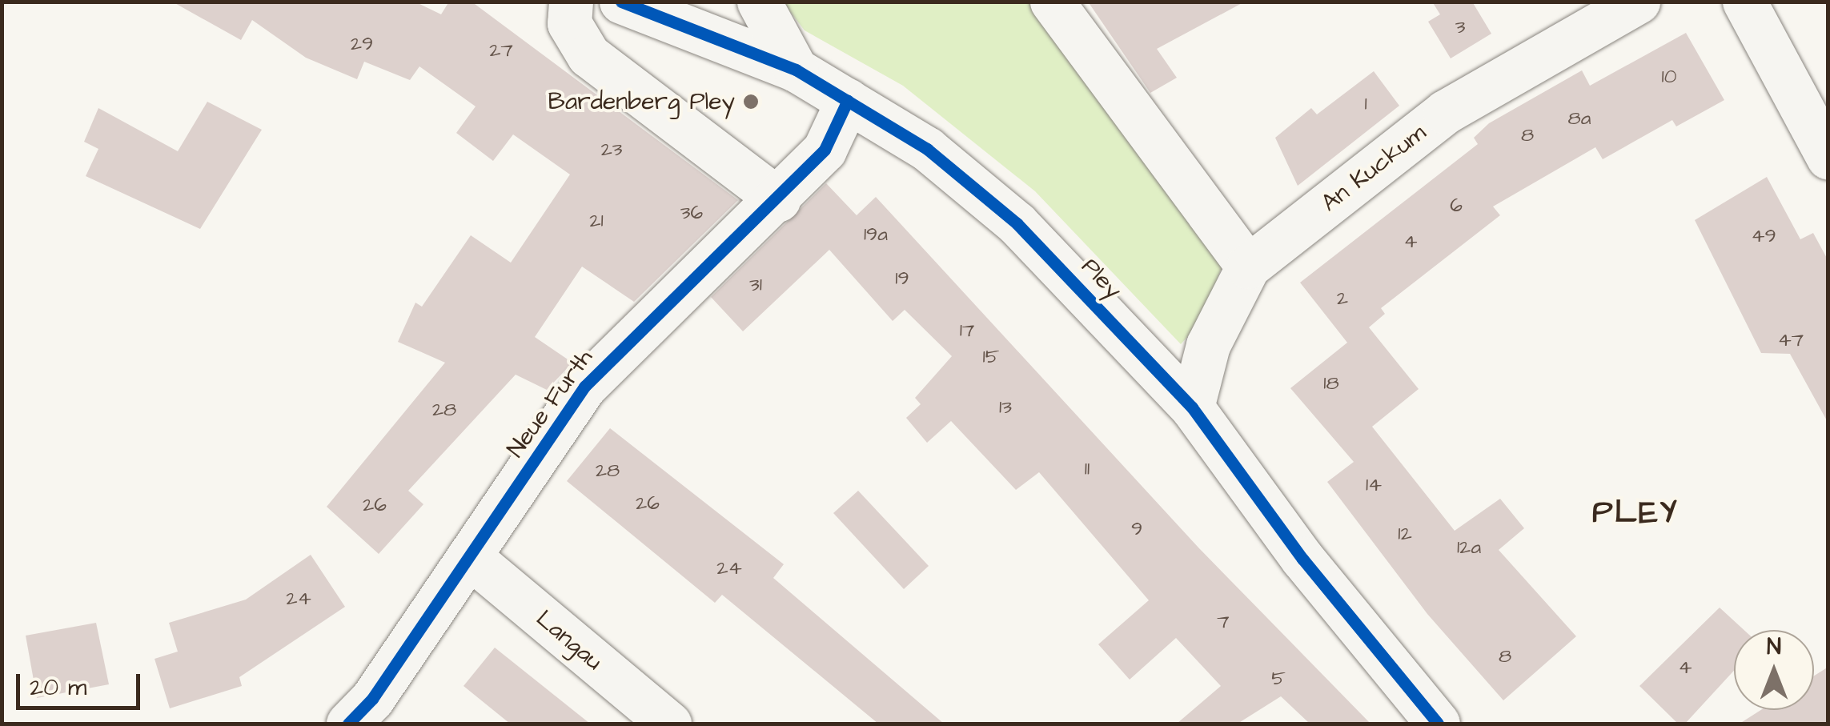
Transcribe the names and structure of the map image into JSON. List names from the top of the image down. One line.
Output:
{"streets":{"street":["An Kuckum","Pley","Neue Furth","Langau"]},"crossings":[["An Kuckum","Pley"],["Pley","Neue Furth"],["Neue Furth","Langau"]],"districts":["PLEY"],"places":["Bardenberg Pley"],"house_numbers":["3","29","27","10","1","8a","8","23","6","36","21","19a","49","4","19","31","2","17","47","15","18","13","28","11","28","14","26","26","9","12","12a","24","24","7","8","4","5"],"scale_bar":"20 m","north":"top"}
